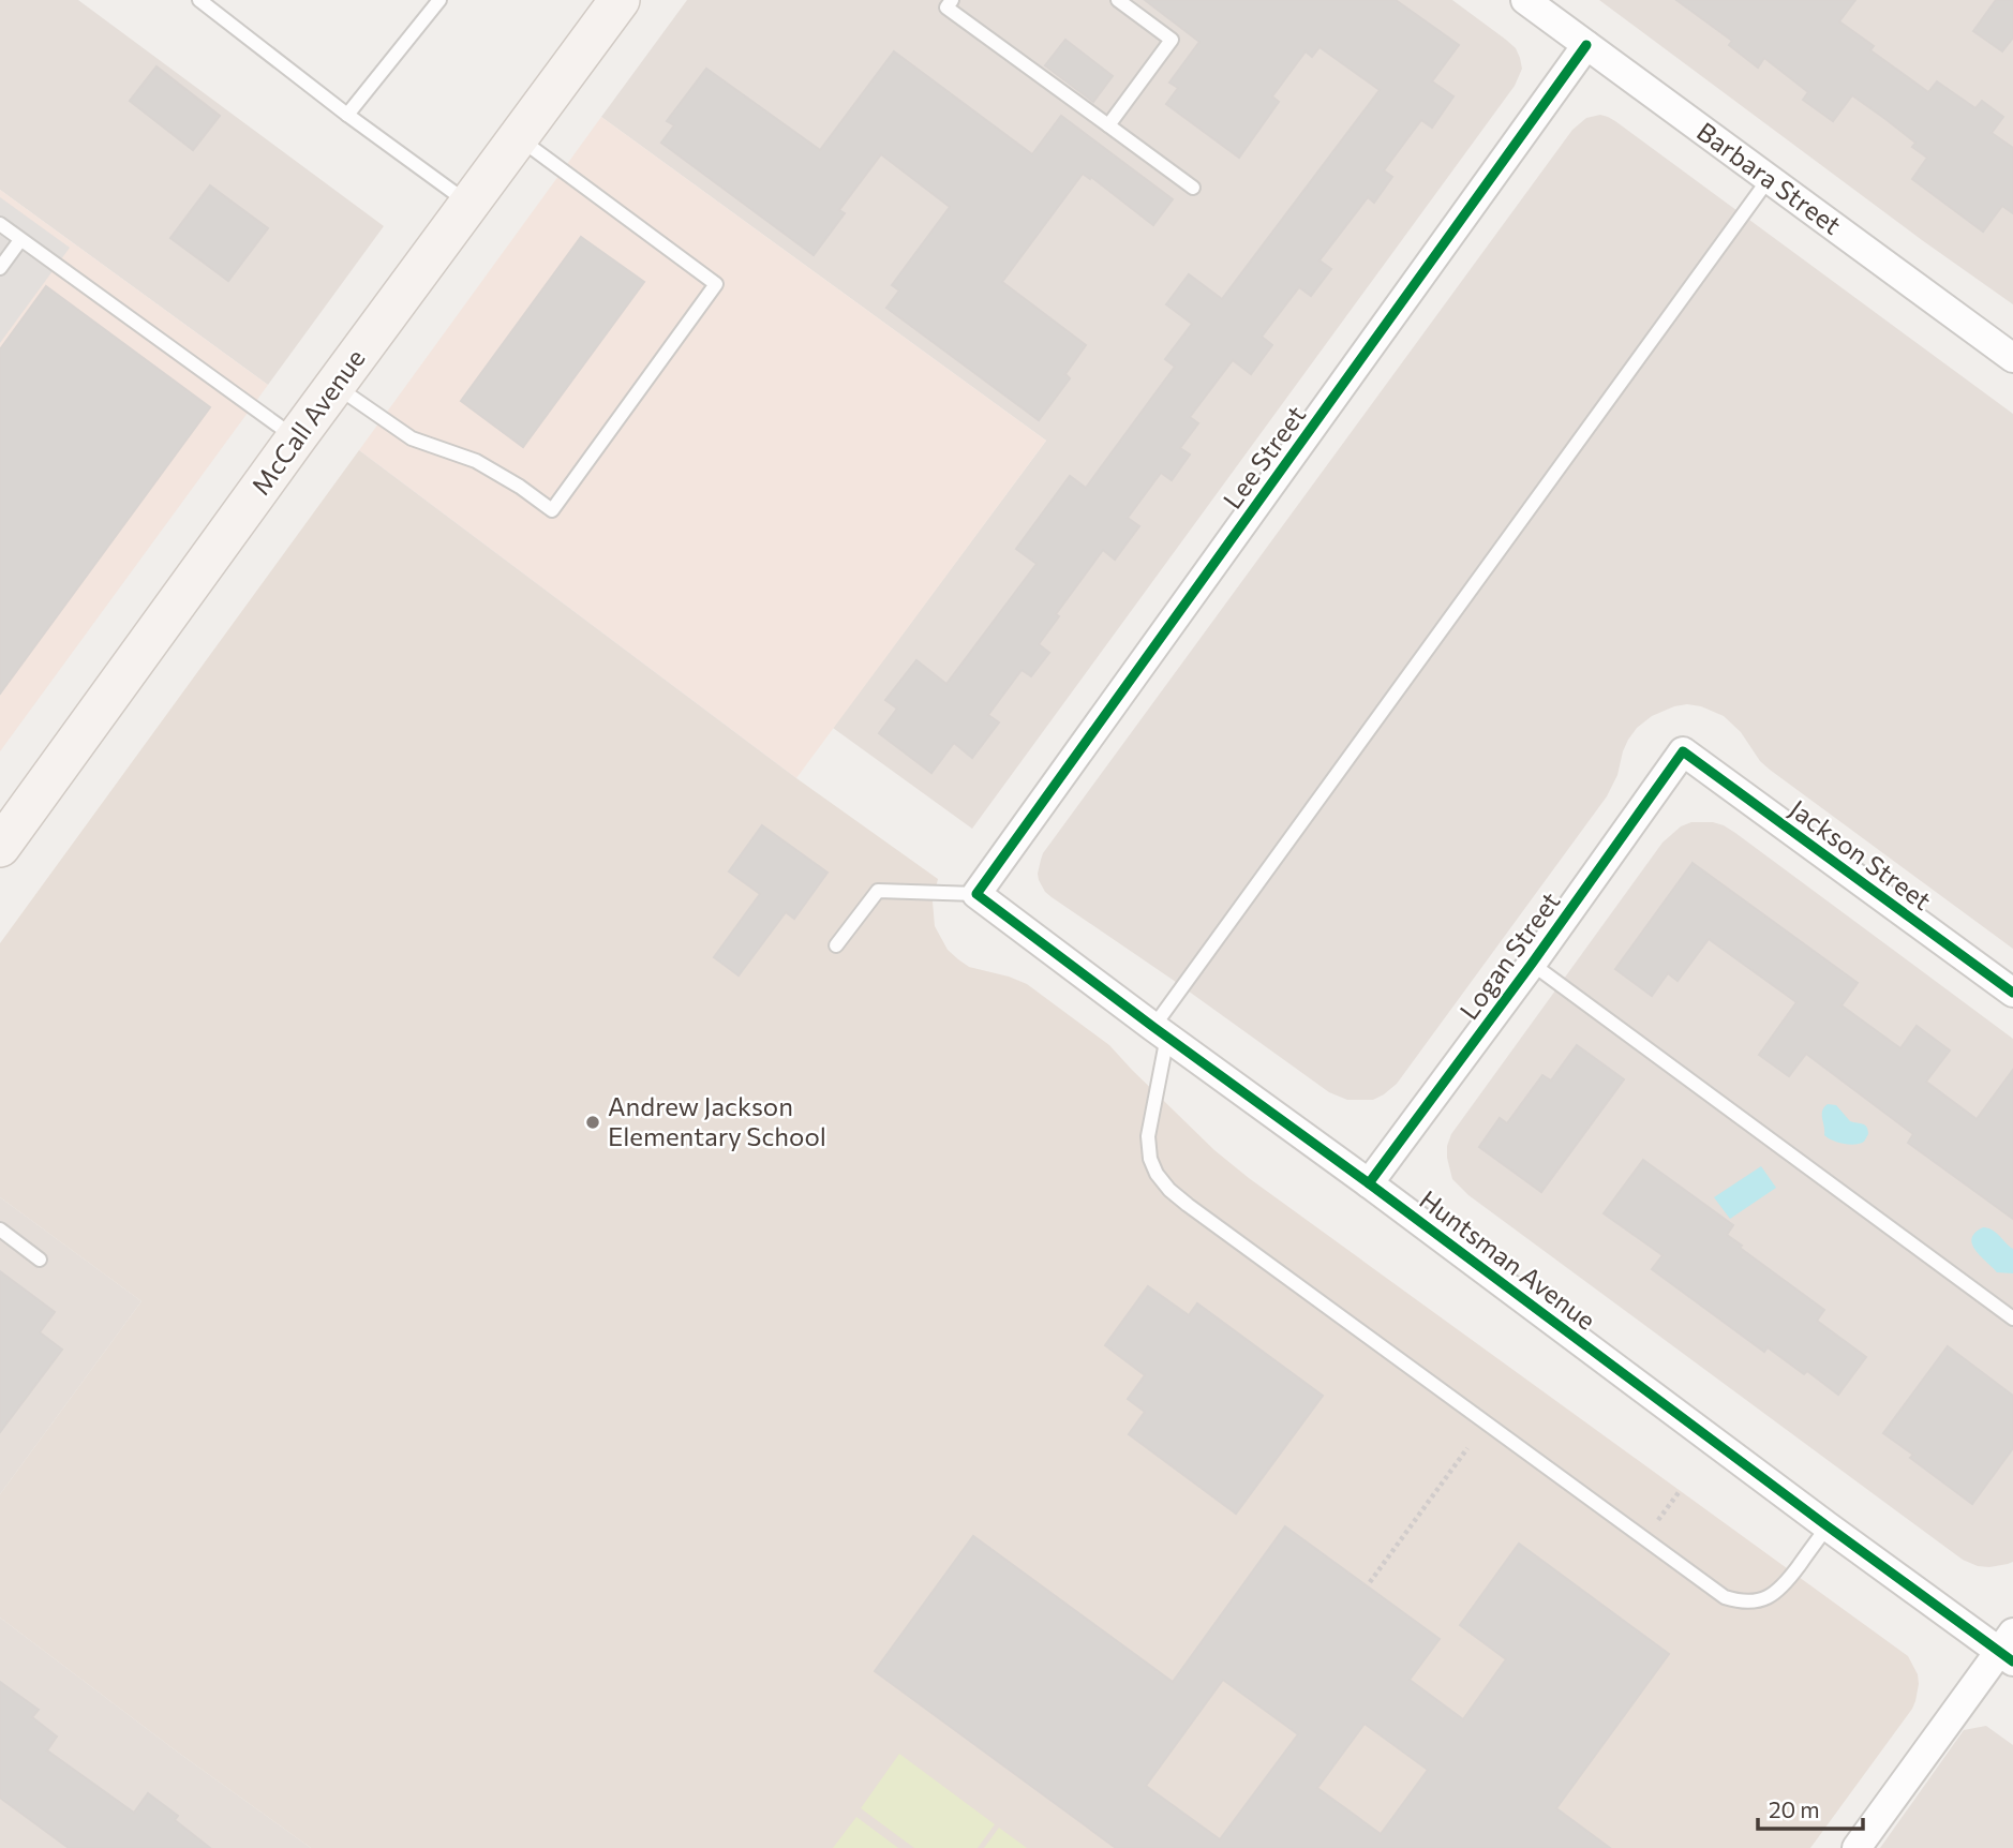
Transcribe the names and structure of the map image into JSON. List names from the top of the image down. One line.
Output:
{"streets":{"main road":["McCall Avenue"],"street":["Barbara Street","Lee Street","Jackson Street","Logan Street","Huntsman Avenue"]},"crossings":[["Barbara Street","Lee Street"],["Lee Street","Huntsman Avenue"],["Jackson Street","Logan Street"],["Logan Street","Huntsman Avenue"]],"places":["Andrew Jackson Elementary School"],"scale_bar":"20 m"}
